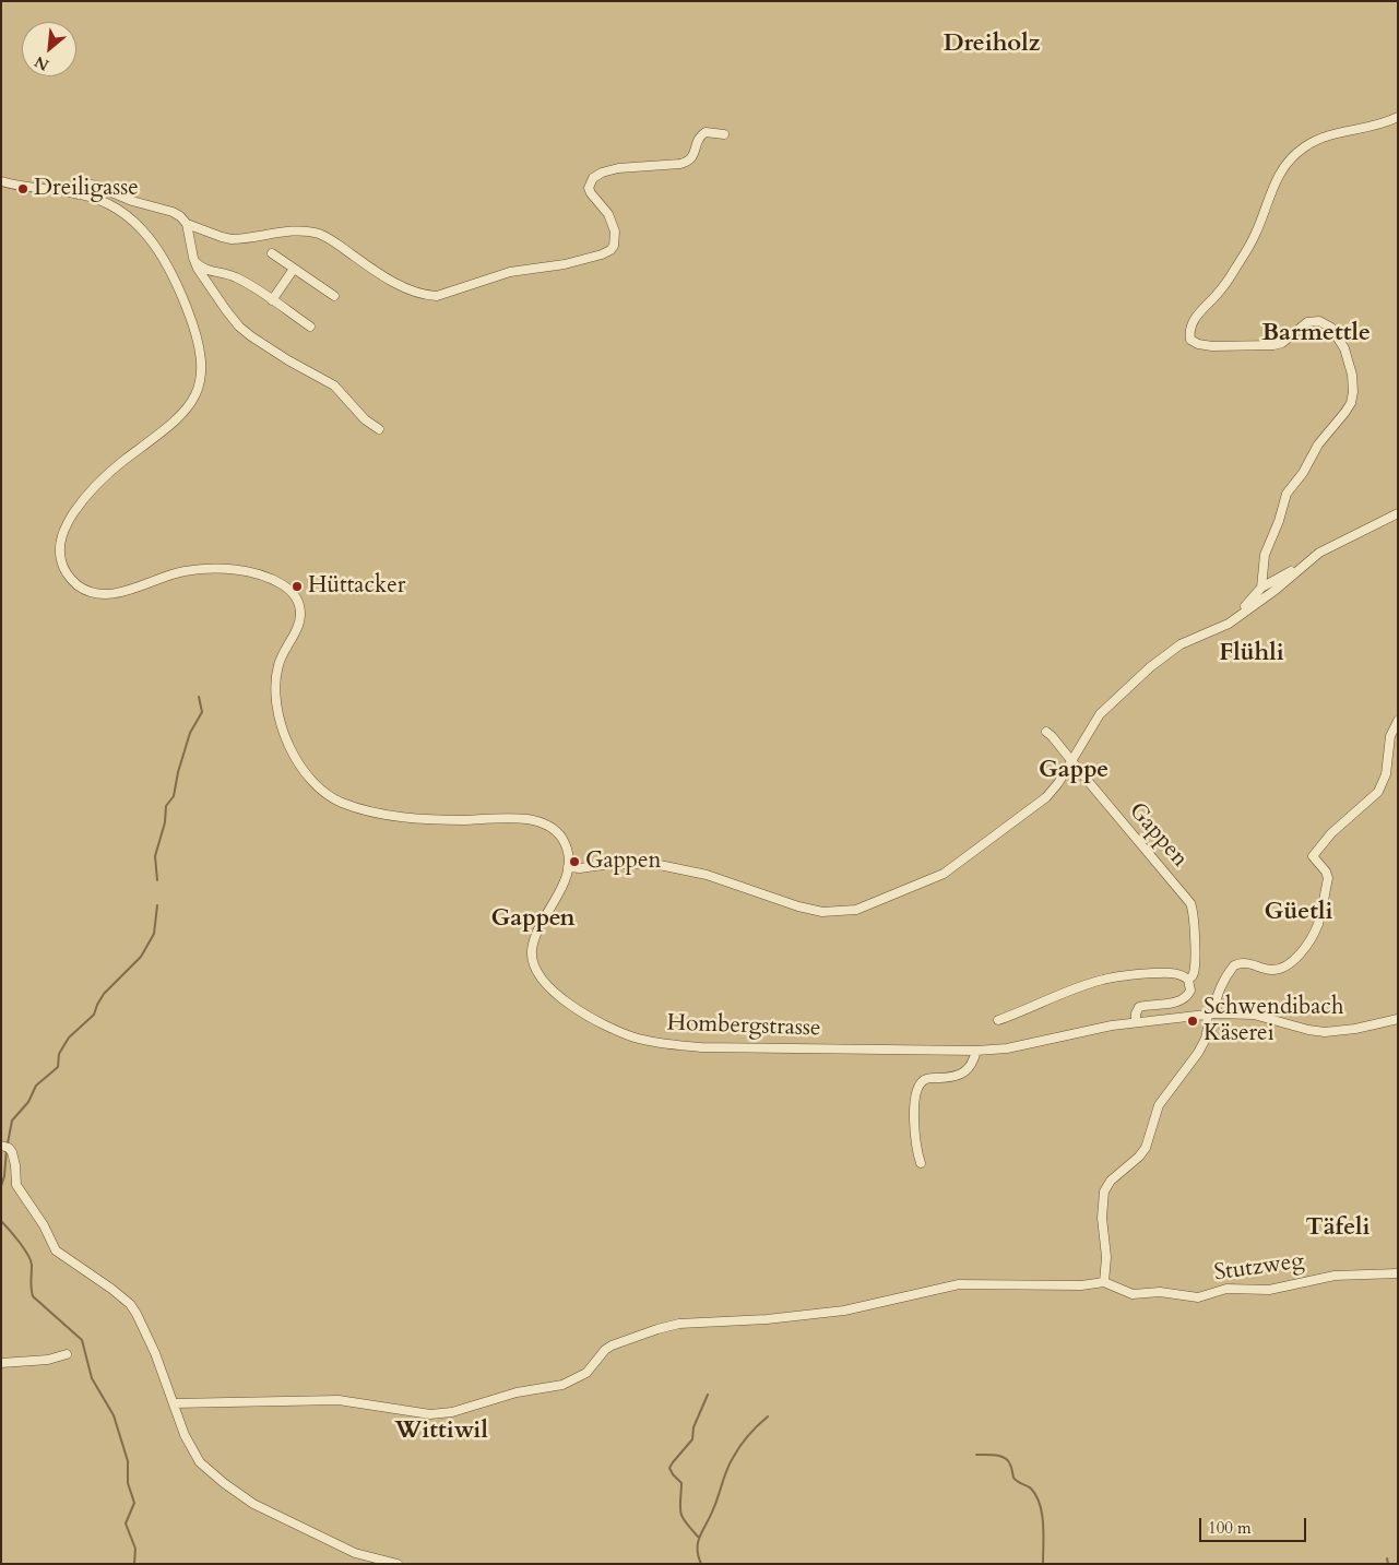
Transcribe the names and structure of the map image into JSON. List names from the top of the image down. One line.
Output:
{"streets":{"street":["Gappen","Hombergstrasse","Stutzweg"]},"crossings":[["Gappen","Hombergstrasse"]],"districts":["Dreiholz","Barmettle","Flühli","Gappe","Güetli","Gappen","Täfeli","Wittiwil"],"places":["Dreiligasse","Hüttacker","Gappen","Schwendibach Käserei"],"scale_bar":"100 m","north":"bottom left"}
